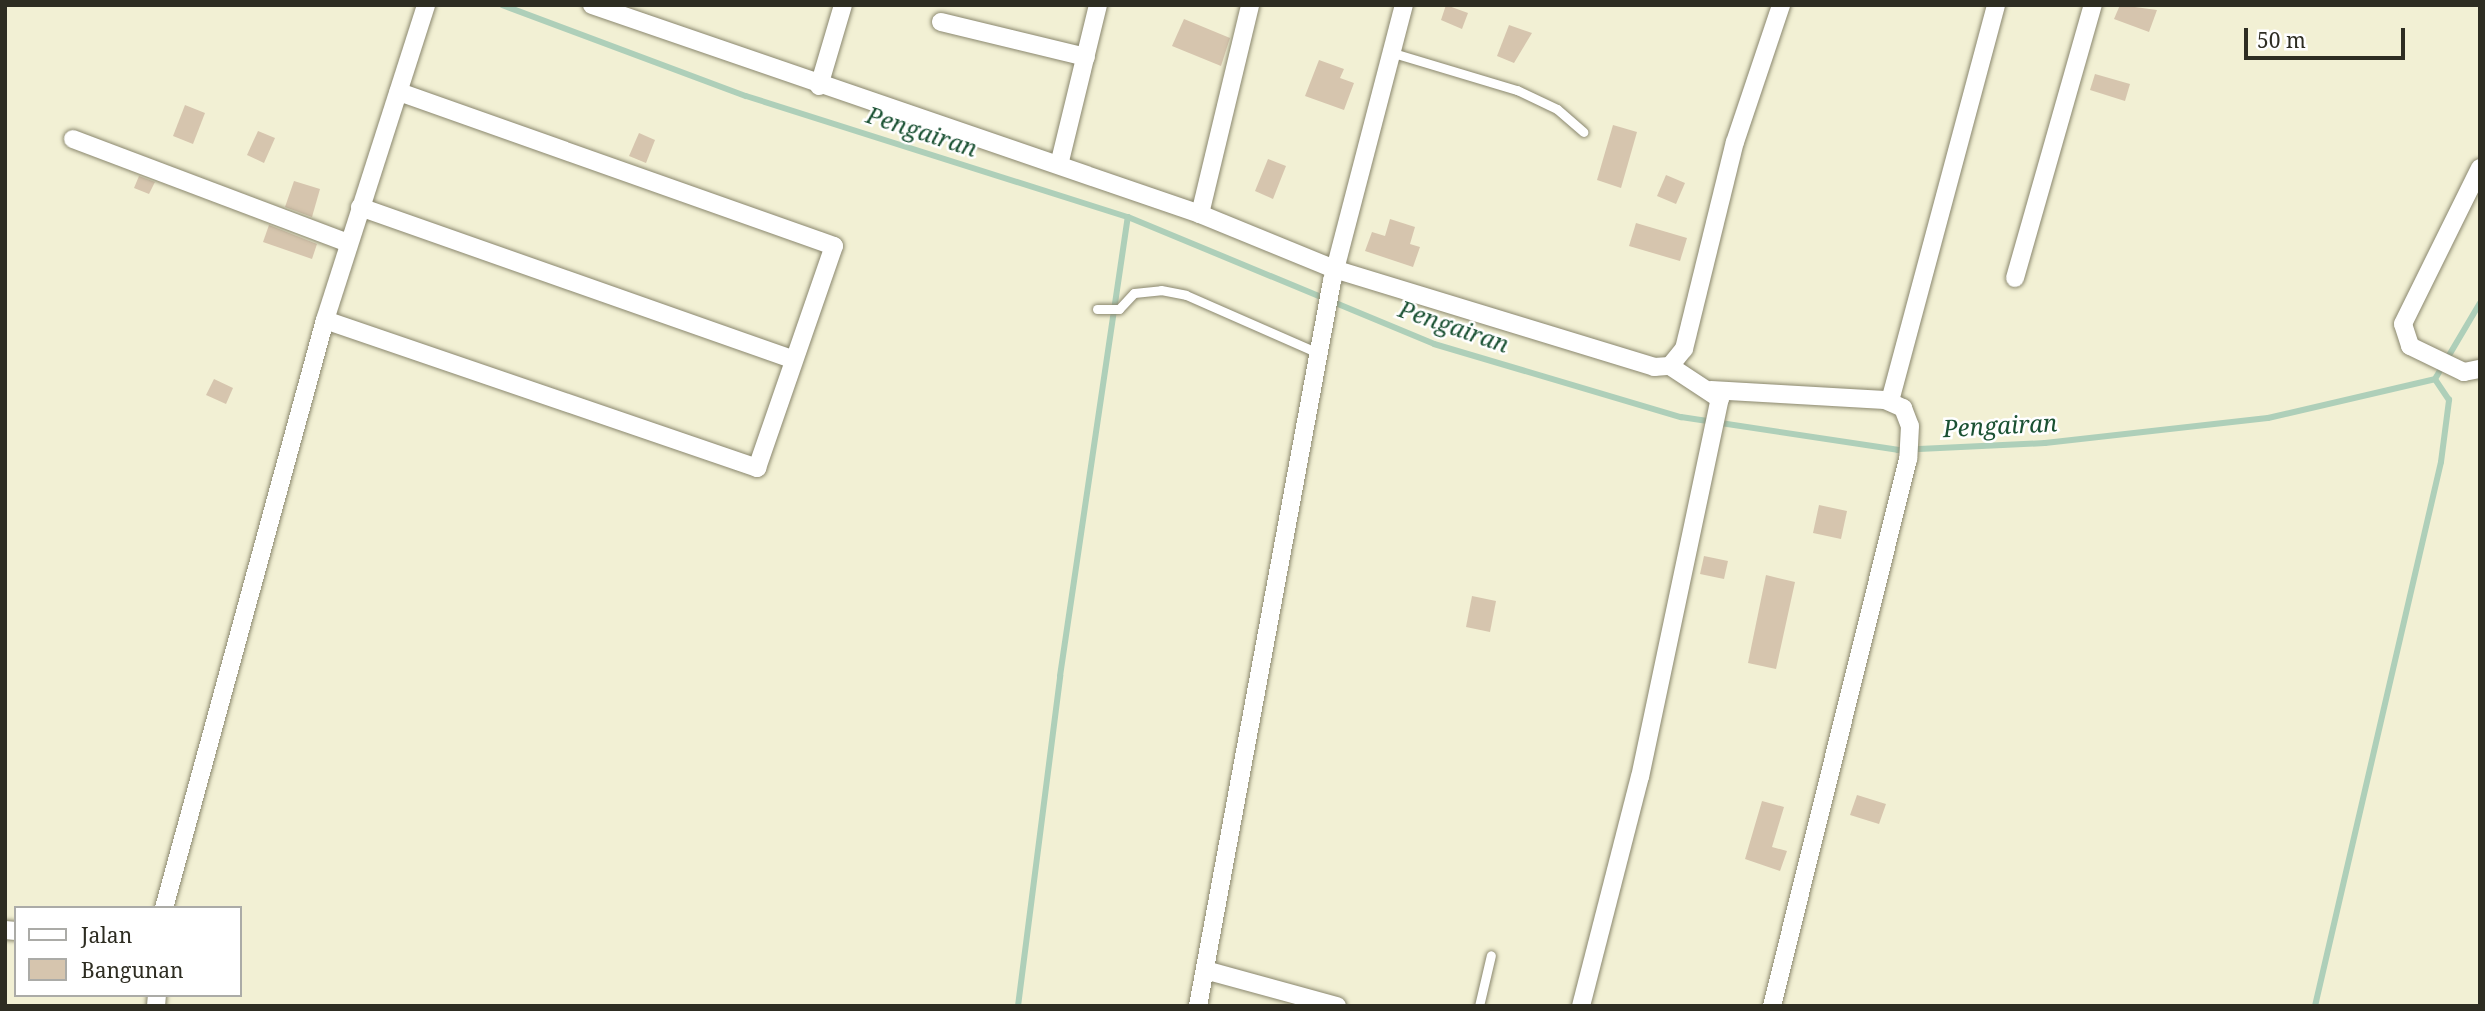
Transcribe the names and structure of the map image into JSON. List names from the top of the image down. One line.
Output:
{"water":["Pengairan"],"legend":["Jalan","Bangunan"],"scale_bar":"50 m"}
